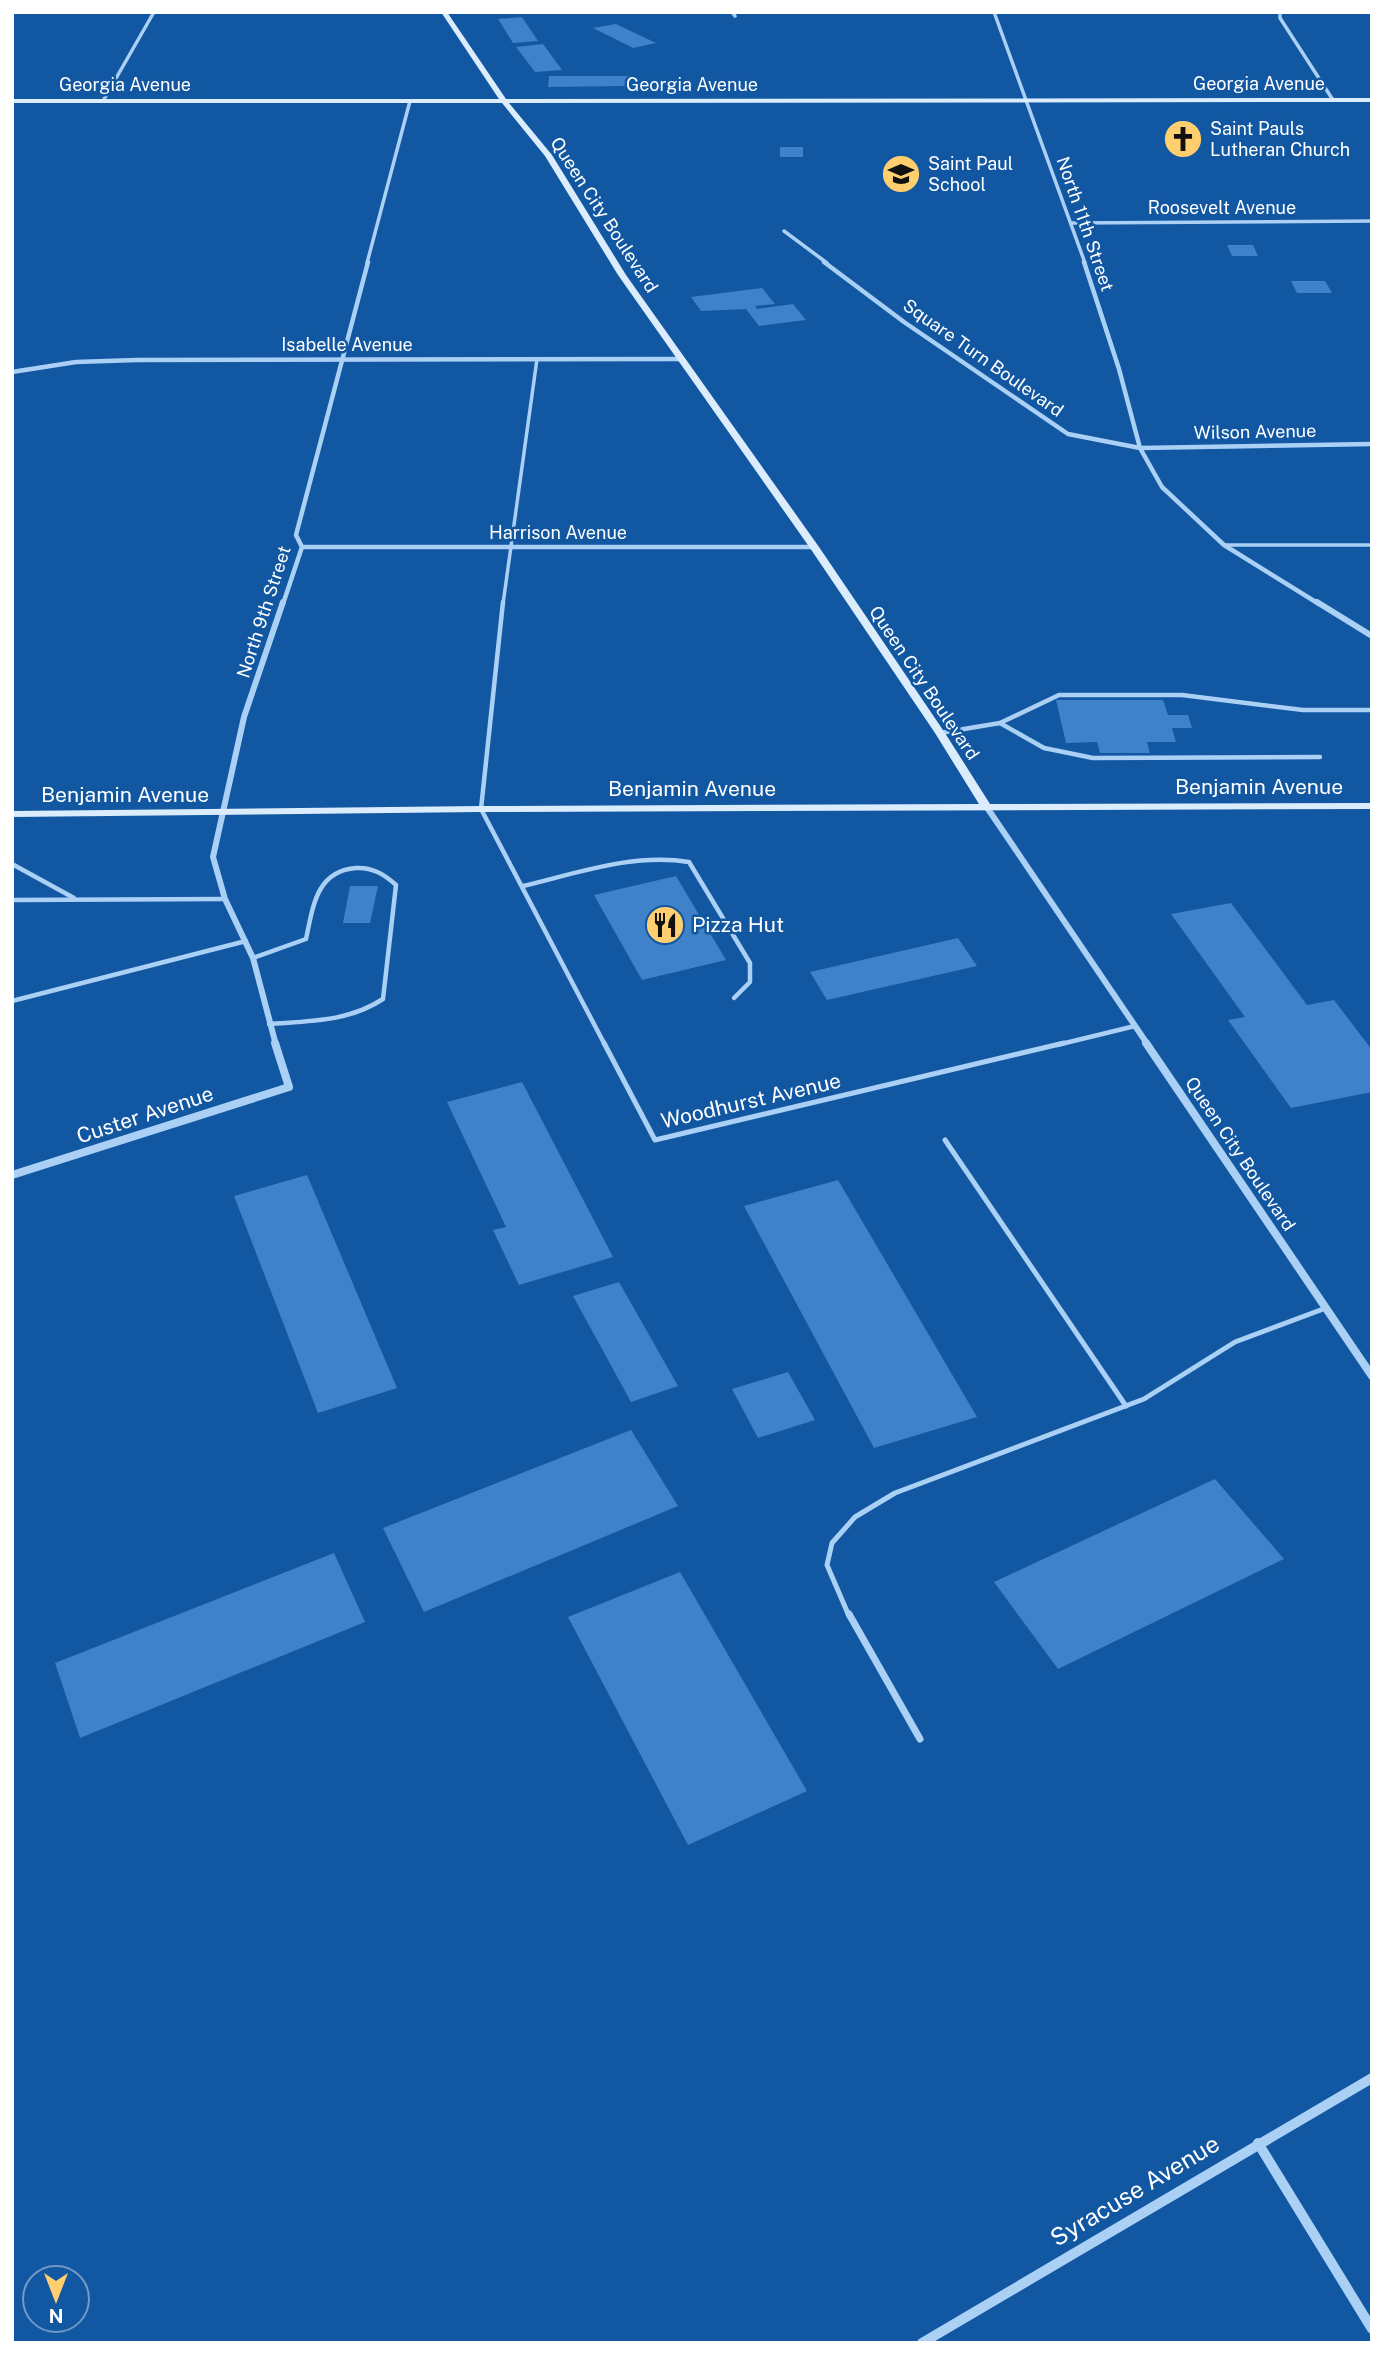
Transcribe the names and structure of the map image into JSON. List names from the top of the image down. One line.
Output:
{"streets":{"street":["Georgia Avenue","Roosevelt Avenue","Queen City Boulevard","North 11th Street","Isabelle Avenue","Square Turn Boulevard","Wilson Avenue","Harrison Avenue","North 9th Street","Benjamin Avenue","Custer Avenue","Syracuse Avenue"],"lane":["Woodhurst Avenue"]},"crossings":[["Georgia Avenue","Queen City Boulevard"],["Georgia Avenue","North 11th Street"],["Georgia Avenue","North 9th Street"],["Roosevelt Avenue","North 11th Street"],["Queen City Boulevard","Isabelle Avenue"],["Queen City Boulevard","Harrison Avenue"],["Queen City Boulevard","Benjamin Avenue"],["Queen City Boulevard","Woodhurst Avenue"],["North 11th Street","Square Turn Boulevard"],["North 11th Street","Wilson Avenue"],["Isabelle Avenue","North 9th Street"],["Square Turn Boulevard","Wilson Avenue"],["Harrison Avenue","North 9th Street"],["North 9th Street","Benjamin Avenue"],["North 9th Street","Custer Avenue"],["Benjamin Avenue","Woodhurst Avenue"]],"places":{"church":["Saint Pauls Lutheran Church"],"school or university":["Saint Paul School"],"restaurant":["Pizza Hut"]},"north":"bottom"}
